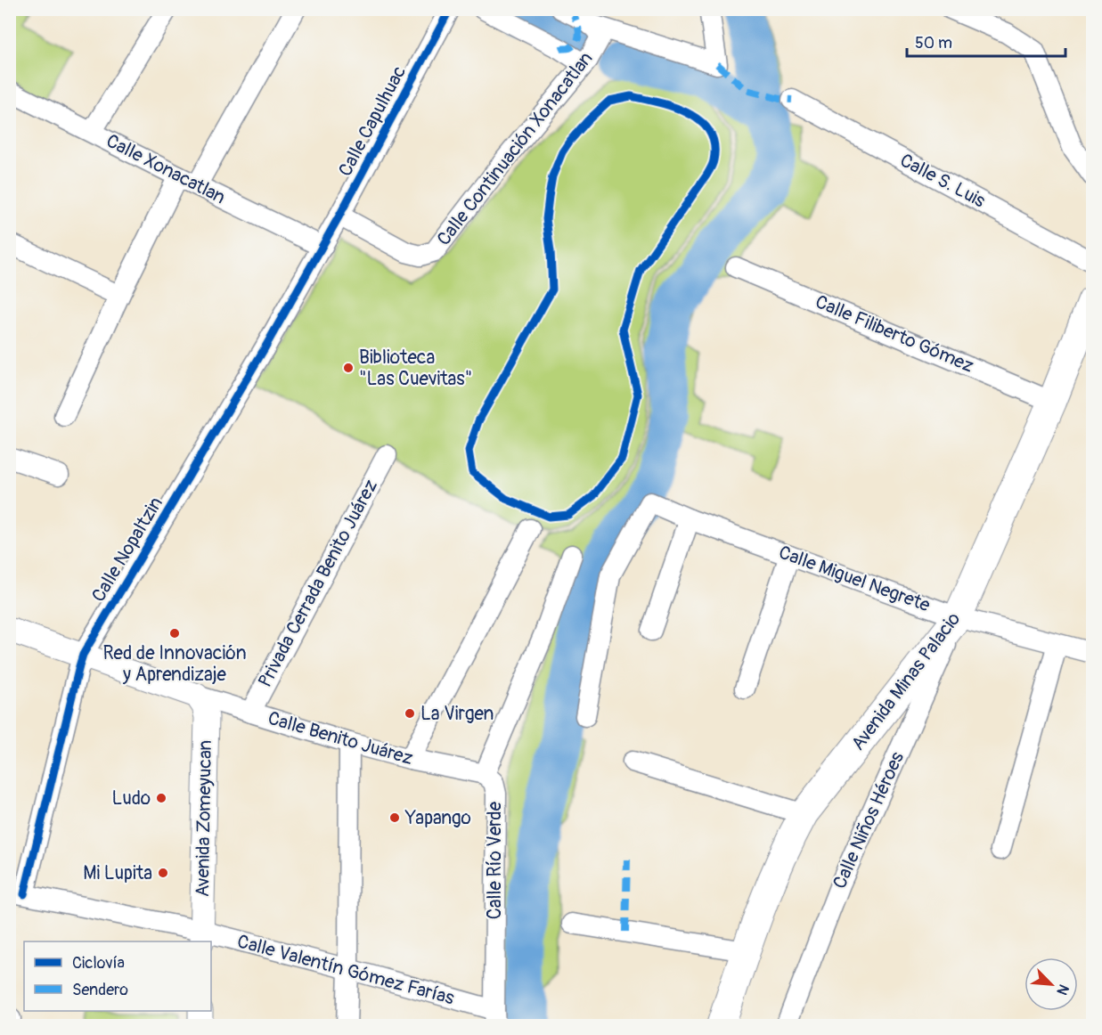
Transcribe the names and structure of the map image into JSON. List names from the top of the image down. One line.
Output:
{"streets":{"main road":["Avenida Minas Palacio"],"street":["Calle Capulhuac","Calle Continuación Xonacatlan","Calle Xonacatlan","Calle S. Luis","Calle Filiberto Gómez","Calle Nopaltzin","Calle Miguel Negrete","Privada Cerrada Benito Juárez","Calle Benito Juárez","Avenida Zomeyucan","Calle Niños Héroes","Calle Río Verde","Calle Valentín Gómez Farías"]},"crossings":[["Calle Capulhuac","Calle Continuación Xonacatlan"],["Calle Capulhuac","Calle Xonacatlan"],["Calle Capulhuac","Calle Nopaltzin"],["Calle Xonacatlan","Calle Nopaltzin"],["Calle Filiberto Gómez","Avenida Minas Palacio"],["Calle Nopaltzin","Calle Valentín Gómez Farías"],["Calle Miguel Negrete","Avenida Minas Palacio"],["Calle Miguel Negrete","Calle Niños Héroes"],["Privada Cerrada Benito Juárez","Calle Benito Juárez"],["Avenida Minas Palacio","Calle Niños Héroes"],["Calle Benito Juárez","Avenida Zomeyucan"],["Calle Benito Juárez","Calle Río Verde"],["Avenida Zomeyucan","Calle Valentín Gómez Farías"],["Calle Río Verde","Calle Valentín Gómez Farías"]],"places":["Biblioteca \"Las Cuevitas\"","Red de Innovación y Aprendizaje","La Virgen","Ludo","Yapango","Mi Lupita"],"legend":["Ciclovía","Sendero"],"scale_bar":"50 m","north":"bottom right"}
